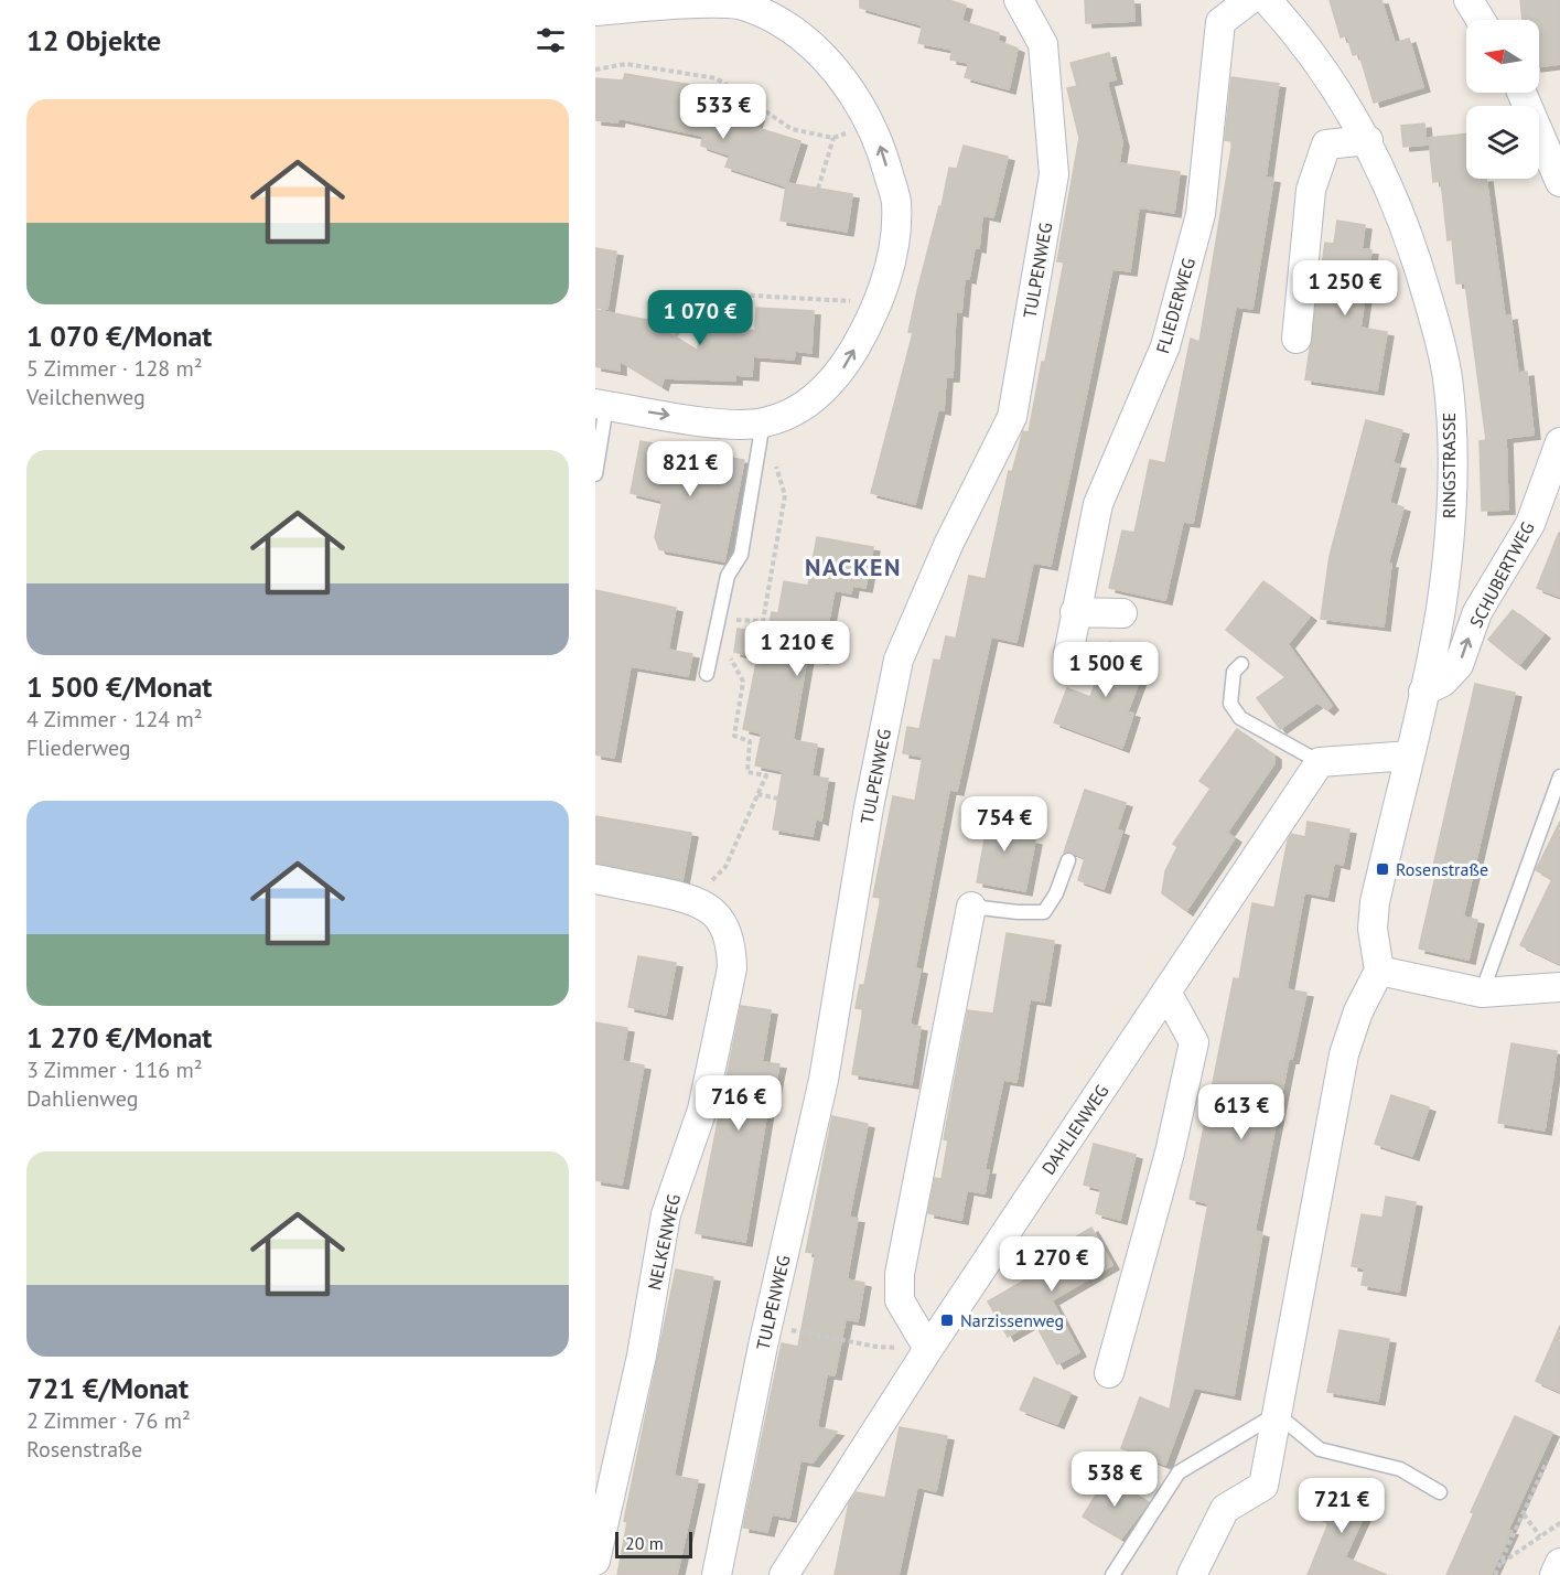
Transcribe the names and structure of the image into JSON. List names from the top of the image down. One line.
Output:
{"streets":{"street":["TULPENWEG","FLIEDERWEG","RINGSTRASSE","SCHUBERTWEG","DAHLIENWEG","NELKENWEG"]},"crossings":[["RINGSTRASSE","SCHUBERTWEG"]],"one_way":["SCHUBERTWEG"],"districts":["NACKEN"],"places":{"transit":["Rosenstraße","Narzissenweg"]},"scale_bar":"20 m","north":"left","page":{"heading":"12 Objekte","list":[{"name":"1 070 €/Monat","note":"5 Zimmer · 128 m² · Veilchenweg"},{"name":"1 500 €/Monat","note":"4 Zimmer · 124 m² · Fliederweg"},{"name":"1 270 €/Monat","note":"3 Zimmer · 116 m² · Dahlienweg"},{"name":"721 €/Monat","note":"2 Zimmer · 76 m² · Rosenstraße"}],"price":["533 €","1 250 €","1 070 €","821 €","1 210 €","1 500 €","754 €","716 €","613 €","1 270 €","538 €","721 €"],"scale":"20 m"}}
